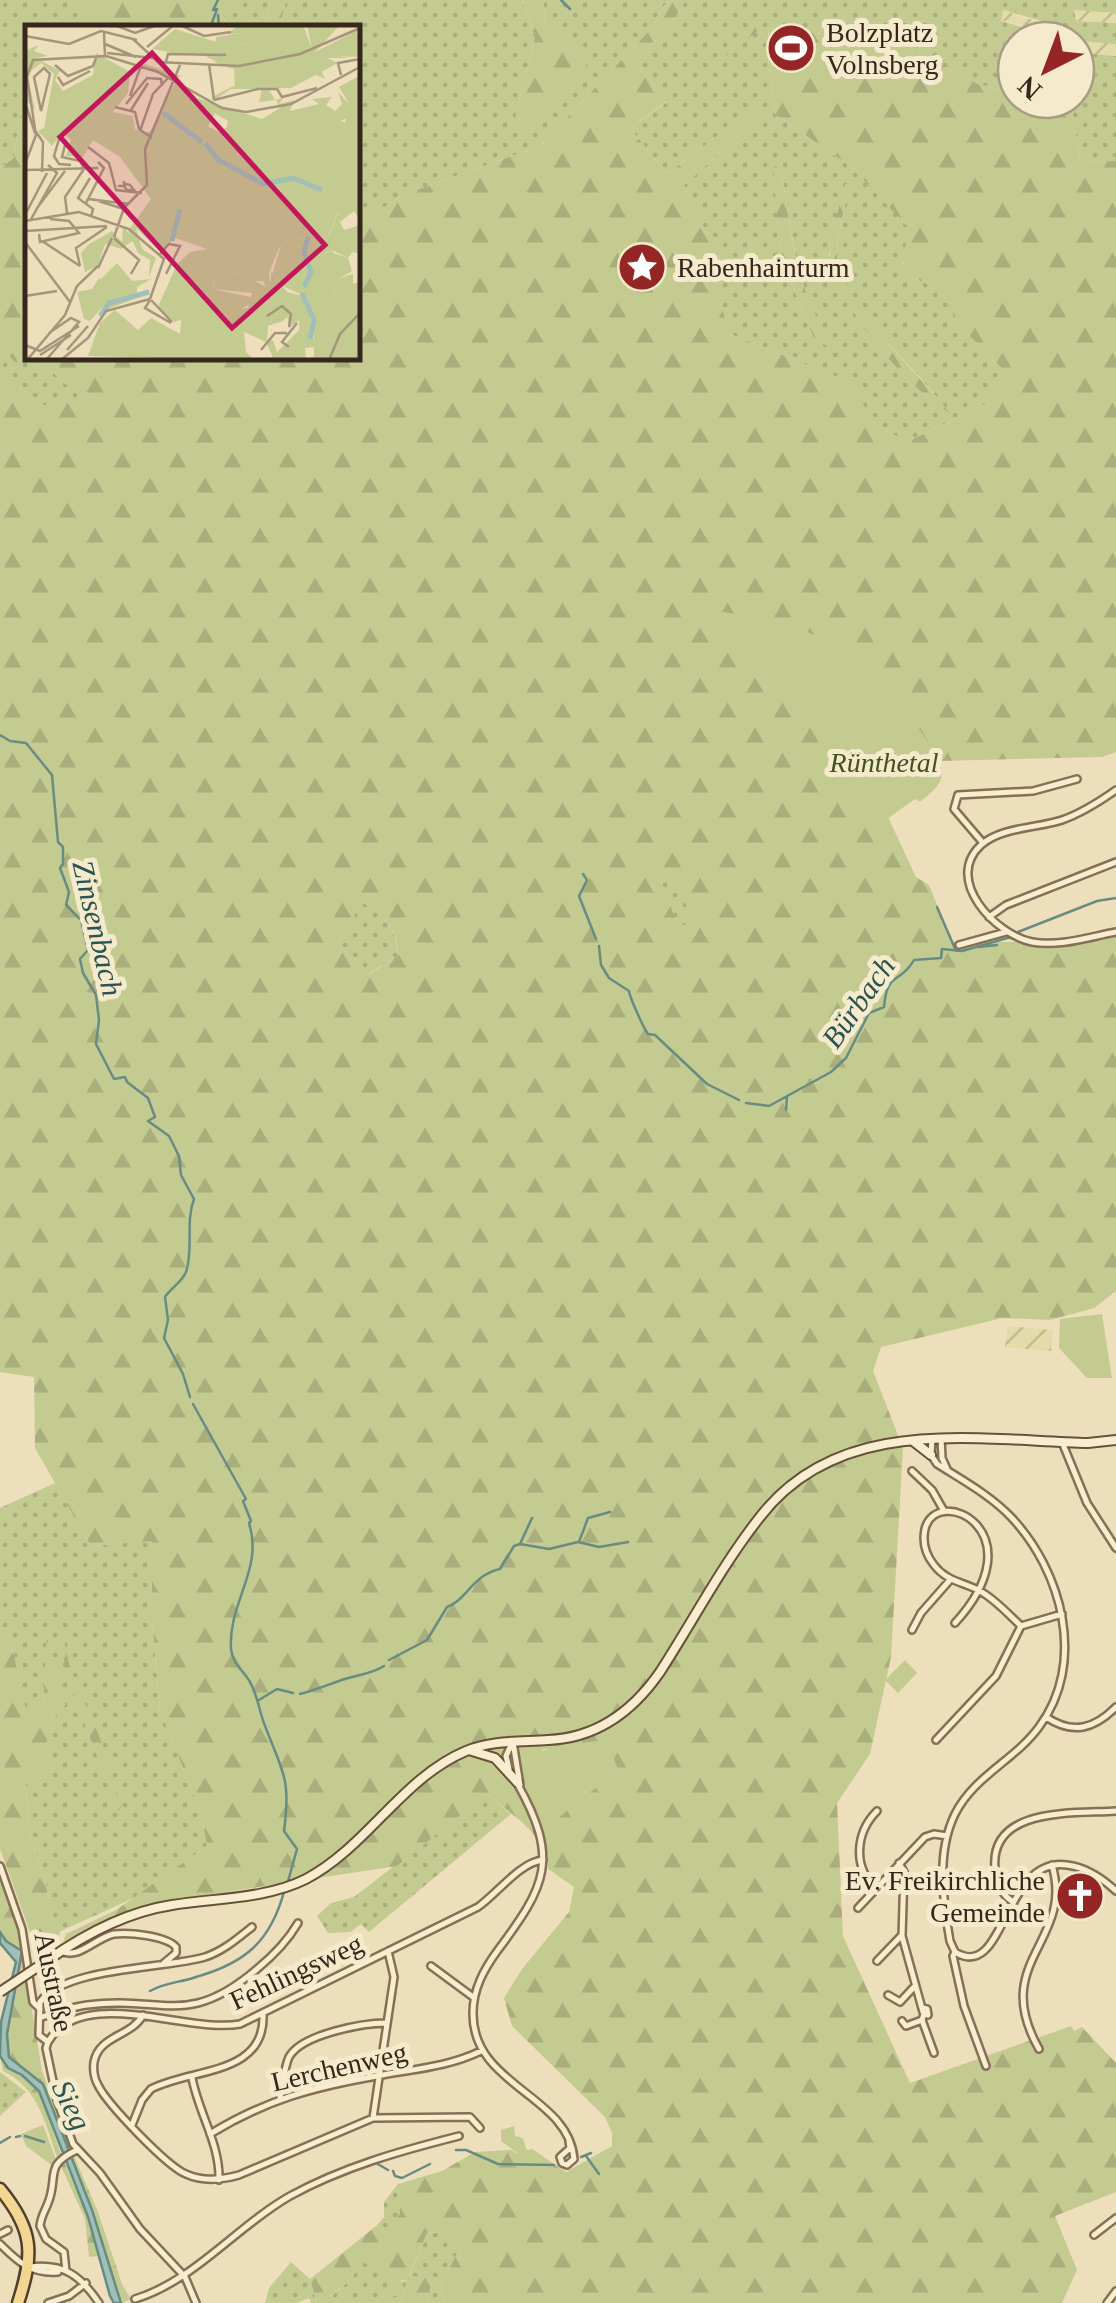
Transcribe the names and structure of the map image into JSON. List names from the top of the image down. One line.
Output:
{"streets":{"street":["Fehlingsweg","Austraße","Lerchenweg"]},"crossings":[["Fehlingsweg","Austraße"]],"water":["Zinsenbach","Bürbach","Sieg"],"parks":["Rünthetal"],"places":{"sports":["Bolzplatz Volnsberg"],"place":["Rabenhainturm"],"church":["Ev. Freikirchliche Gemeinde"]},"north":"bottom left"}
